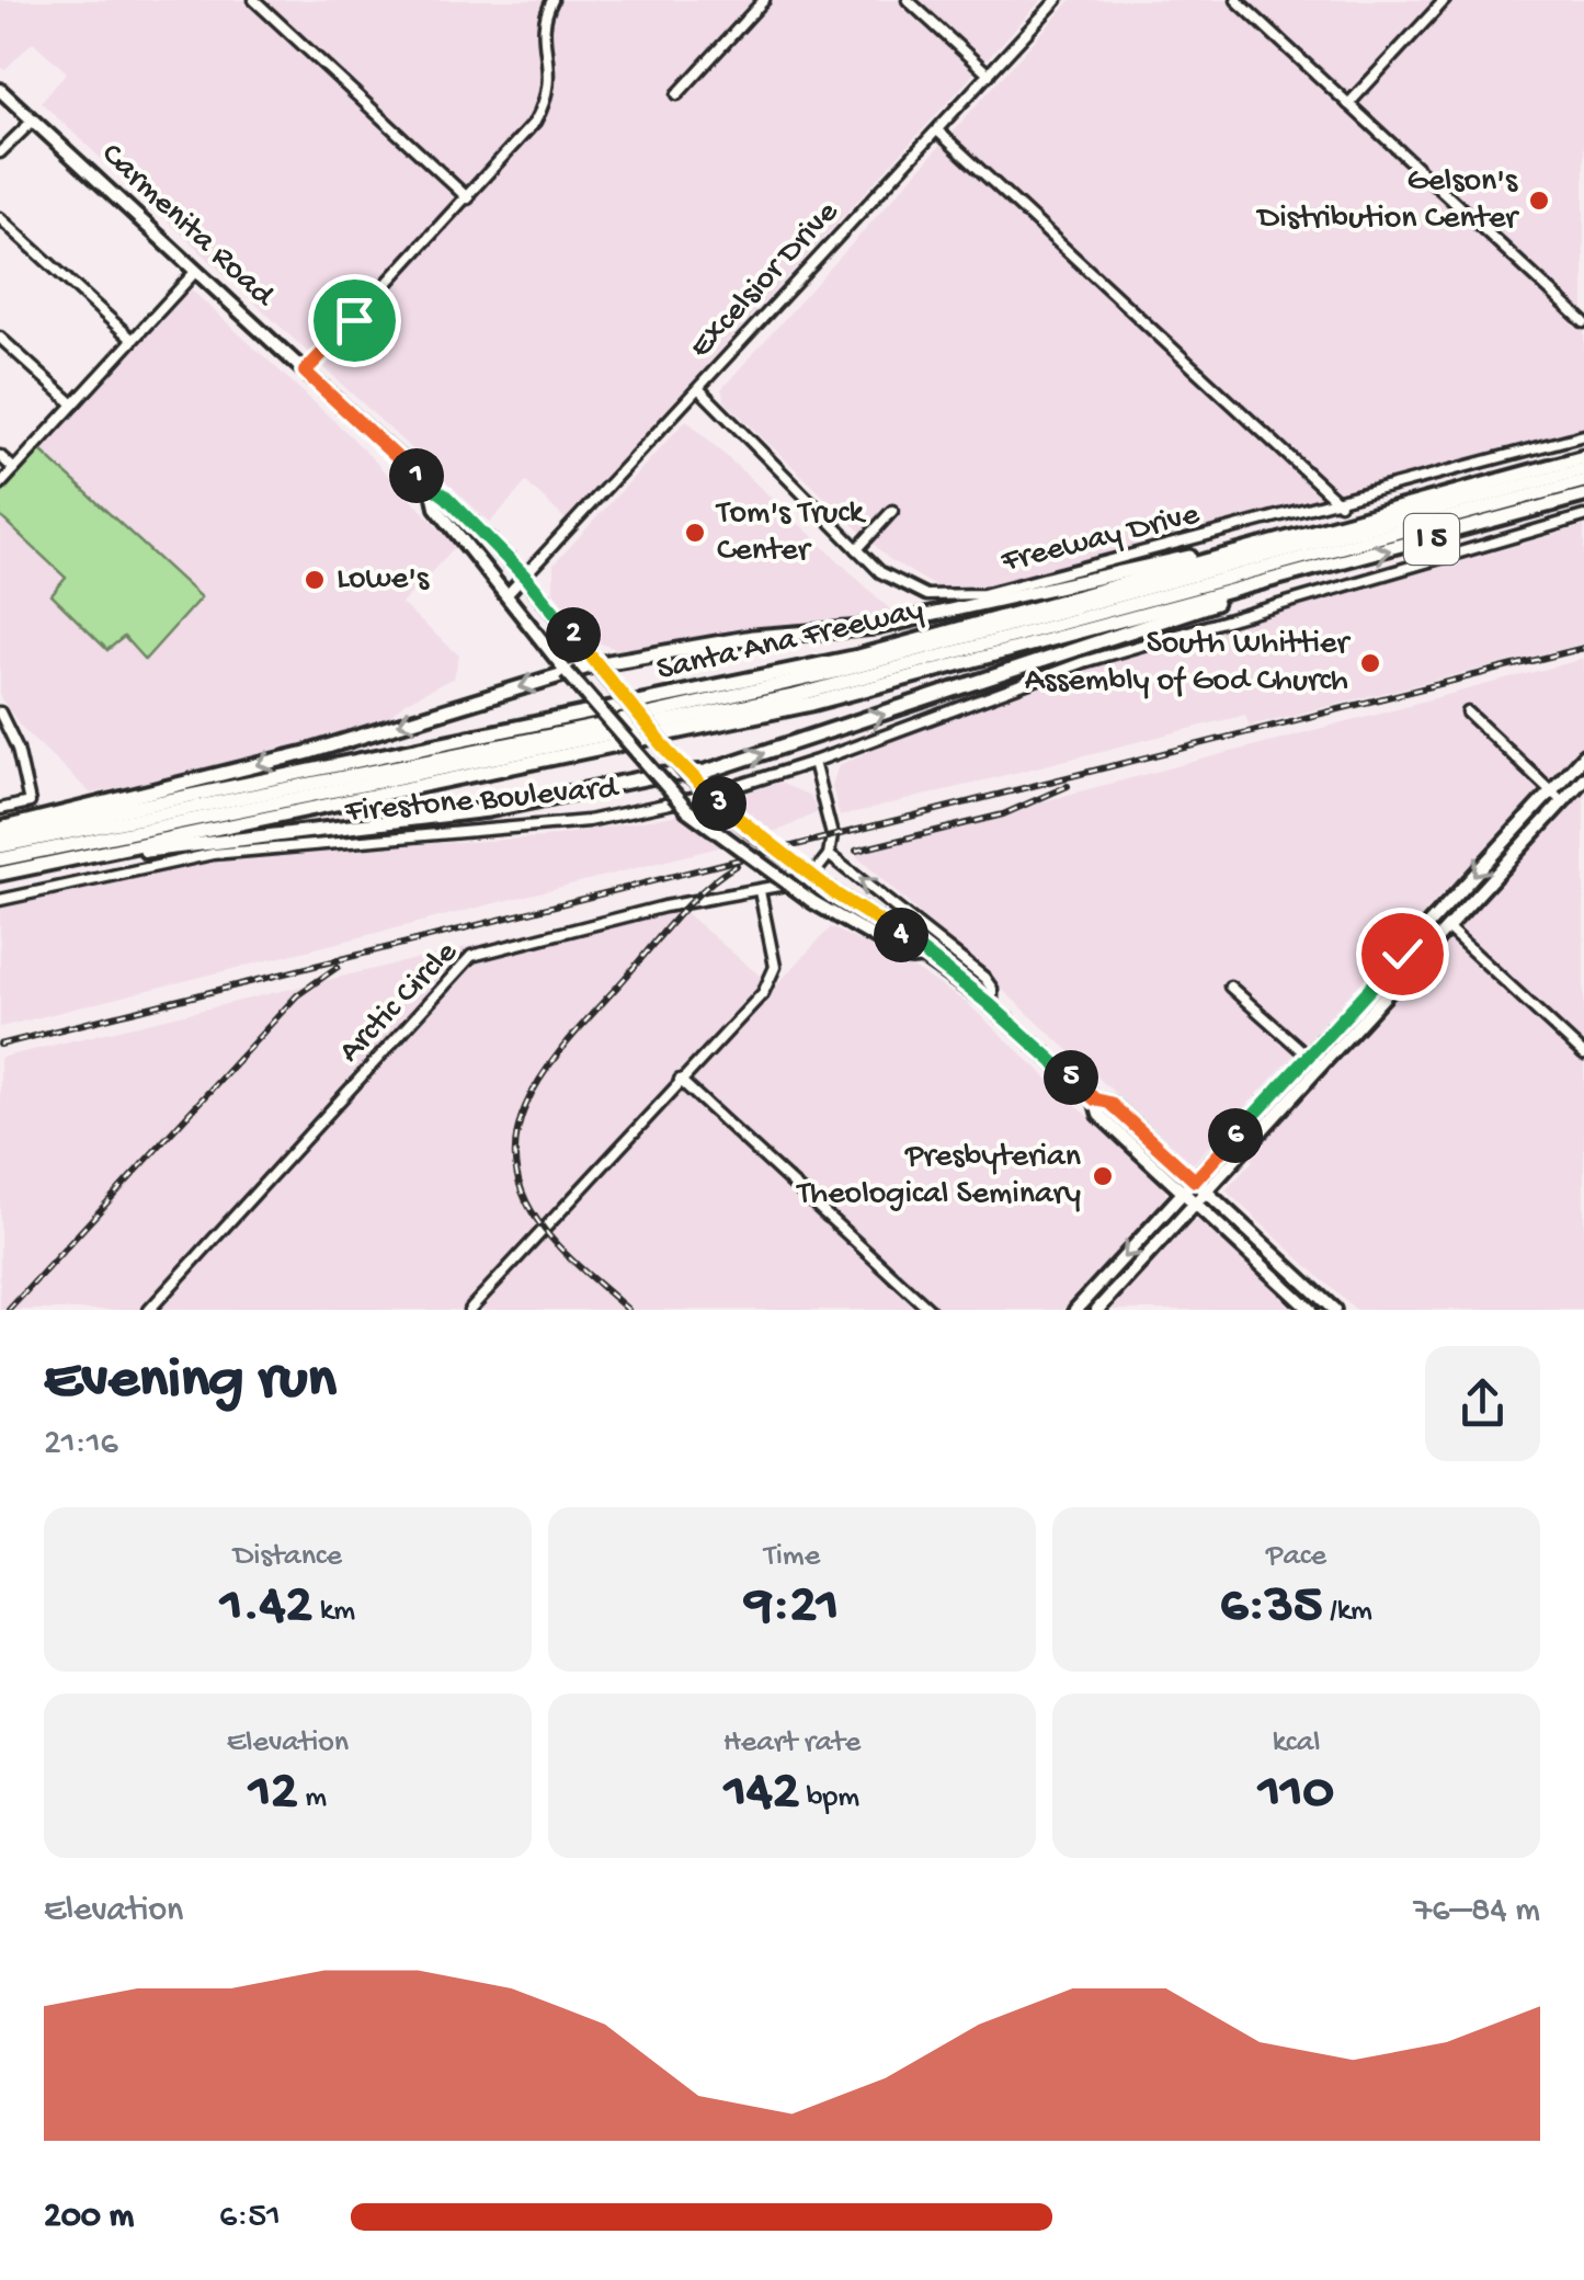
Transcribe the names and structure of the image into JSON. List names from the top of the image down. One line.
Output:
{"streets":{"highway":["I 5","Santa Ana Freeway"],"main road":["Carmenita Road"],"street":["Excelsior Drive","Freeway Drive","Firestone Boulevard","Arctic Circle"]},"crossings":[["Carmenita Road","Excelsior Drive"],["Excelsior Drive","Freeway Drive"]],"places":["Gelson's Distribution Center","Tom's Truck Center","Lowe's","South Whittier Assembly of God Church","Presbyterian Theological Seminary"],"page":{"pins":["1","2","3","4","5","6"],"heading":["Evening run","21:16"],"stats":[["Distance","1.42 km"],["Time","9:21"],["Pace","6:35 /km"],["Elevation","12 m"],["Heart rate","142 bpm"],["kcal","110"]],"chart":["Elevation","76–84 m"],"list":[{"name":"200 m","note":"6:51"}]}}
